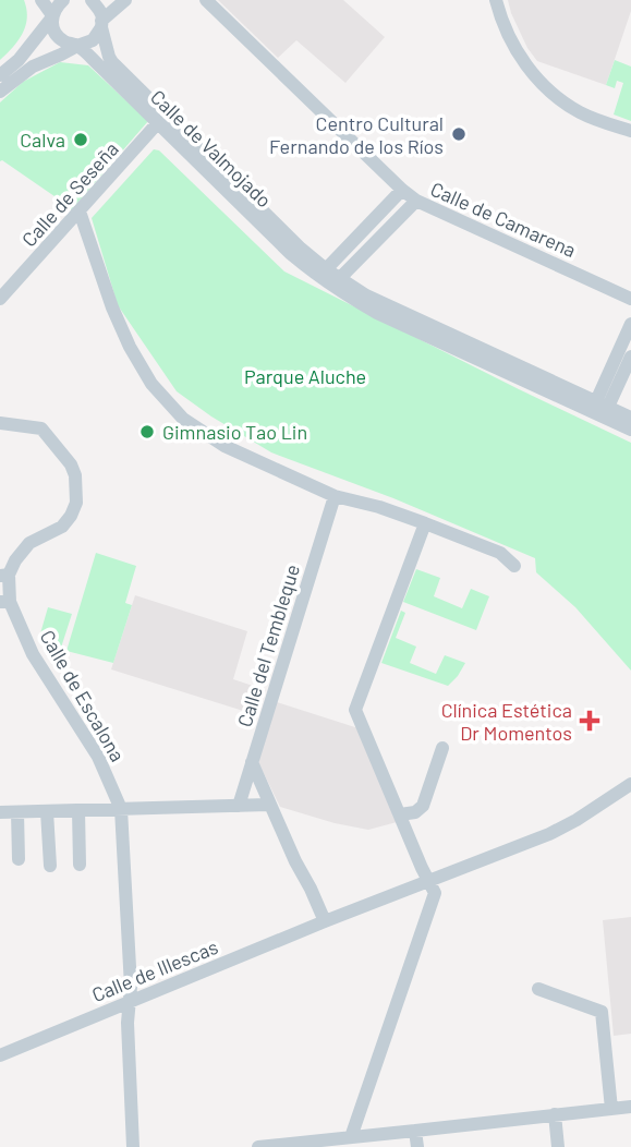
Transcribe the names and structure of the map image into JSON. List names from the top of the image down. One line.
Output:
{"streets":{"street":["Calle de Valmojado","Calle de Seseña","Calle de Camarena","Calle del Tembleque","Calle de Escalona","Calle de Illescas"]},"crossings":[["Calle de Valmojado","Calle de Seseña"],["Calle de Escalona","Calle de Illescas"]],"parks":["Parque Aluche"],"places":{"other":["Centro Cultural Fernando de los Ríos","Calva","Gimnasio Tao Lin"],"health":["Clínica Estética Dr Momentos"]}}
